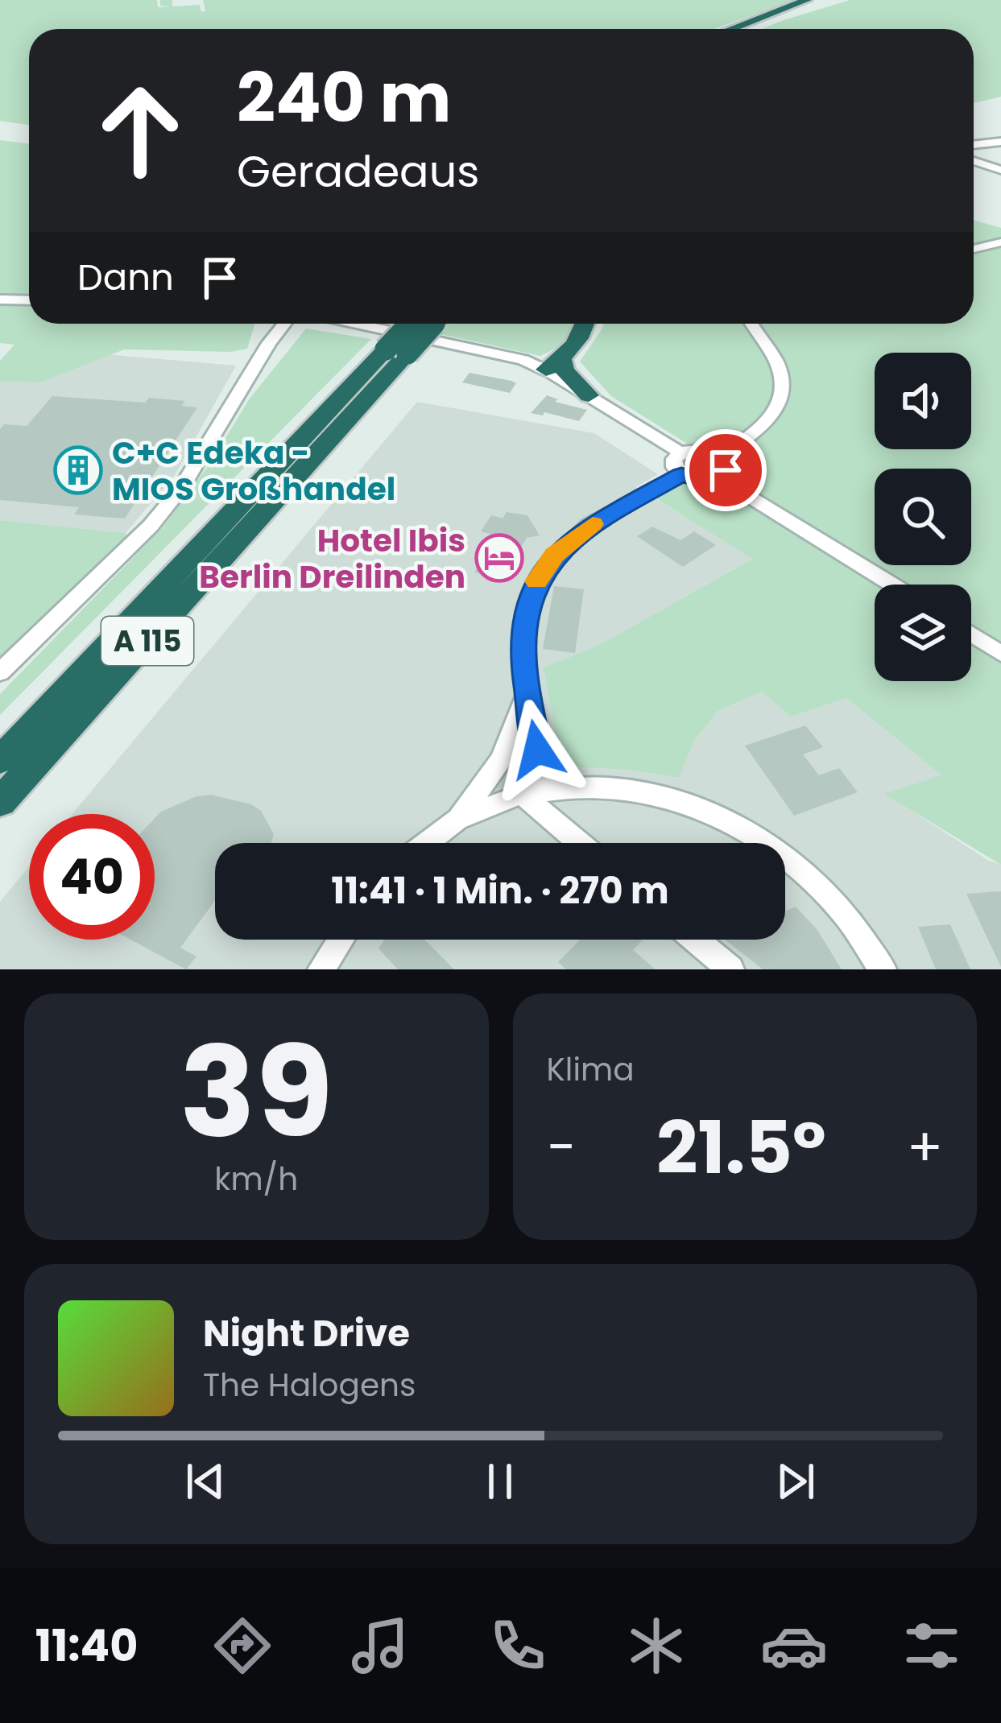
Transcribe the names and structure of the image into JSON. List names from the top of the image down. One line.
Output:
{"streets":{"highway":["A 115"]},"places":{"building":["C+C Edeka - MIOS Großhandel"],"hotel":["Hotel Ibis Berlin Dreilinden"]},"page":{"turn":["240 m","Geradeaus"],"then":"Dann","limit":"40","trip":"11:41 · 1 Min. · 270 m","tile":[["39","km/h"],"Klima"],"heat":["−","21.5°","+"],"song":["Night Drive","The Halogens"],"tabs":"11:40"}}
